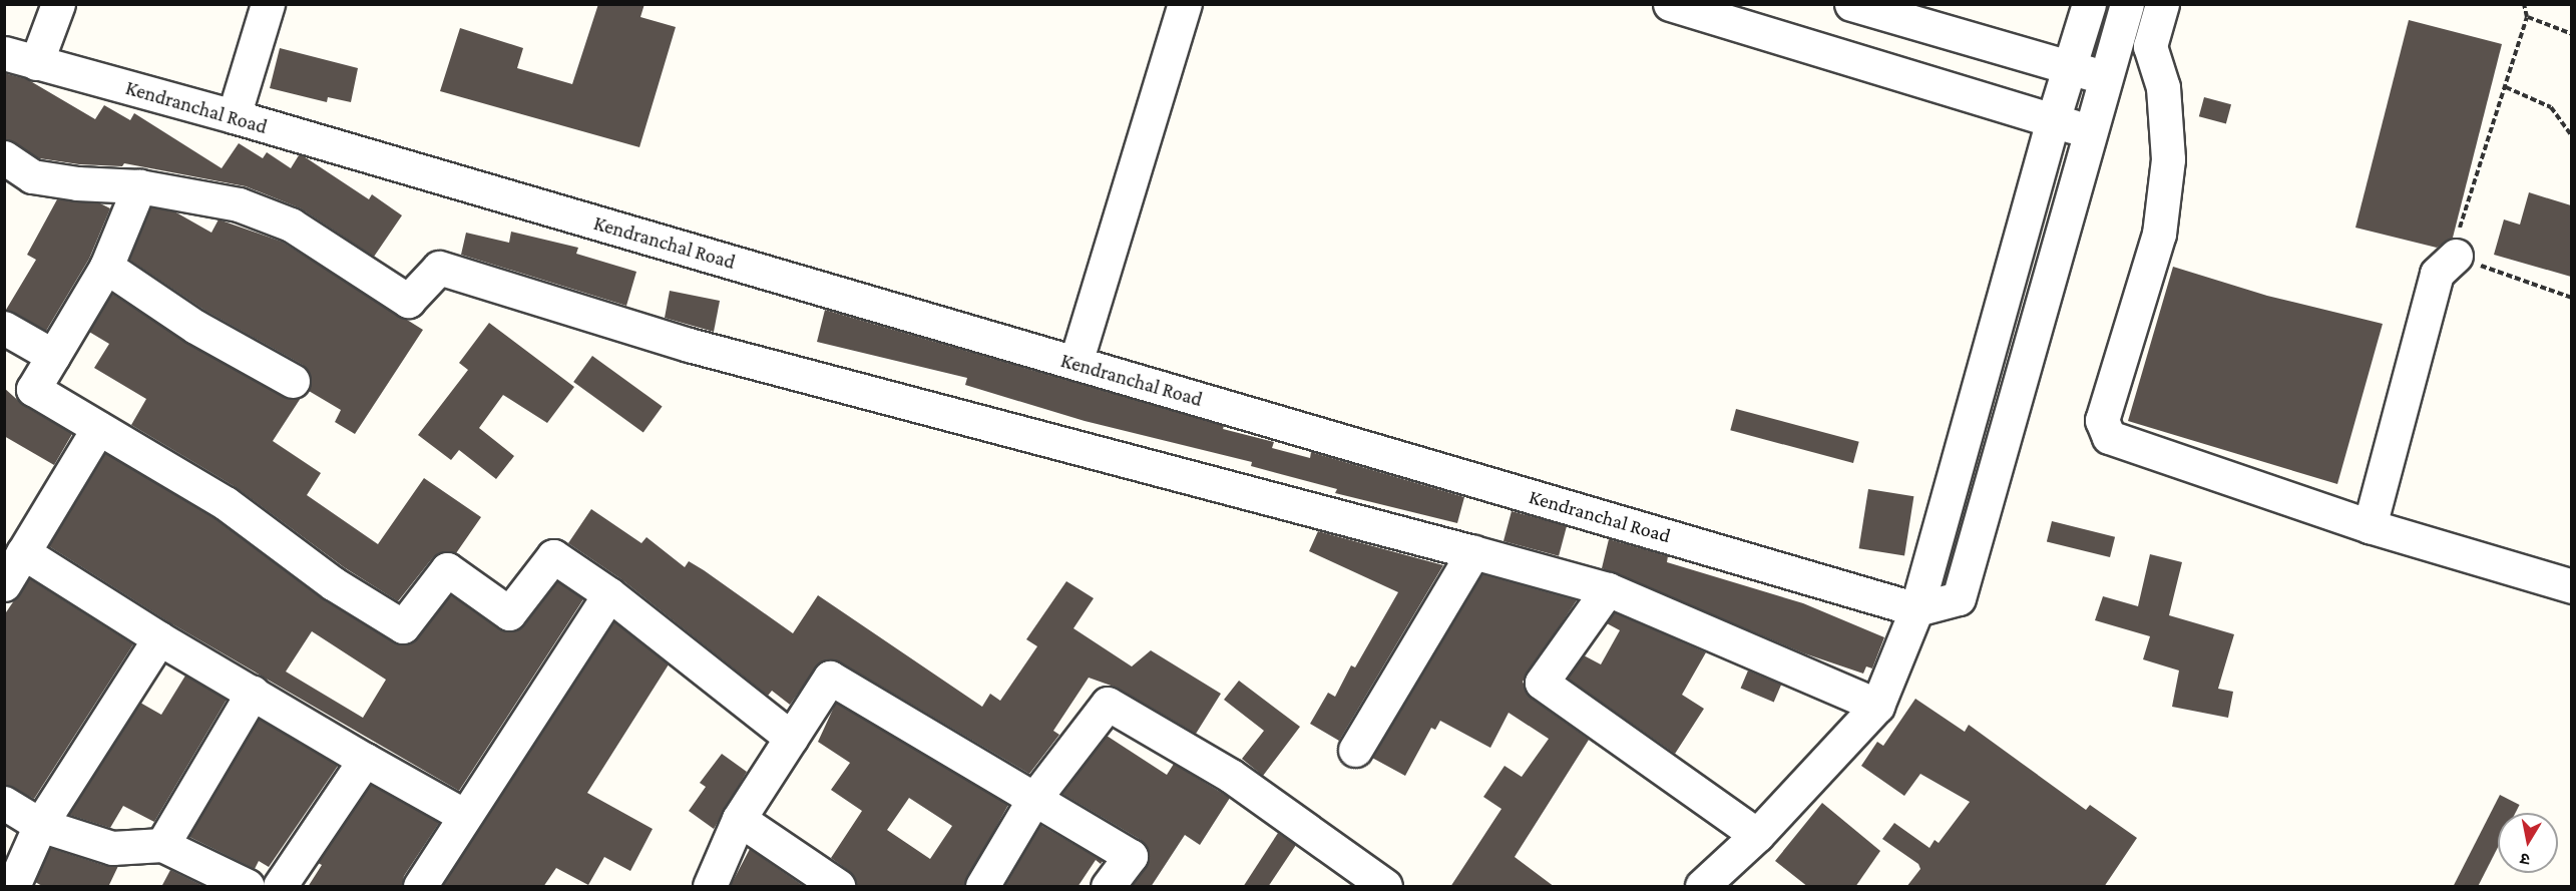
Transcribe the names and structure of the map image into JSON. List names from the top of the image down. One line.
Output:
{"streets":{"street":["Kendranchal Road"]},"north":"bottom"}
